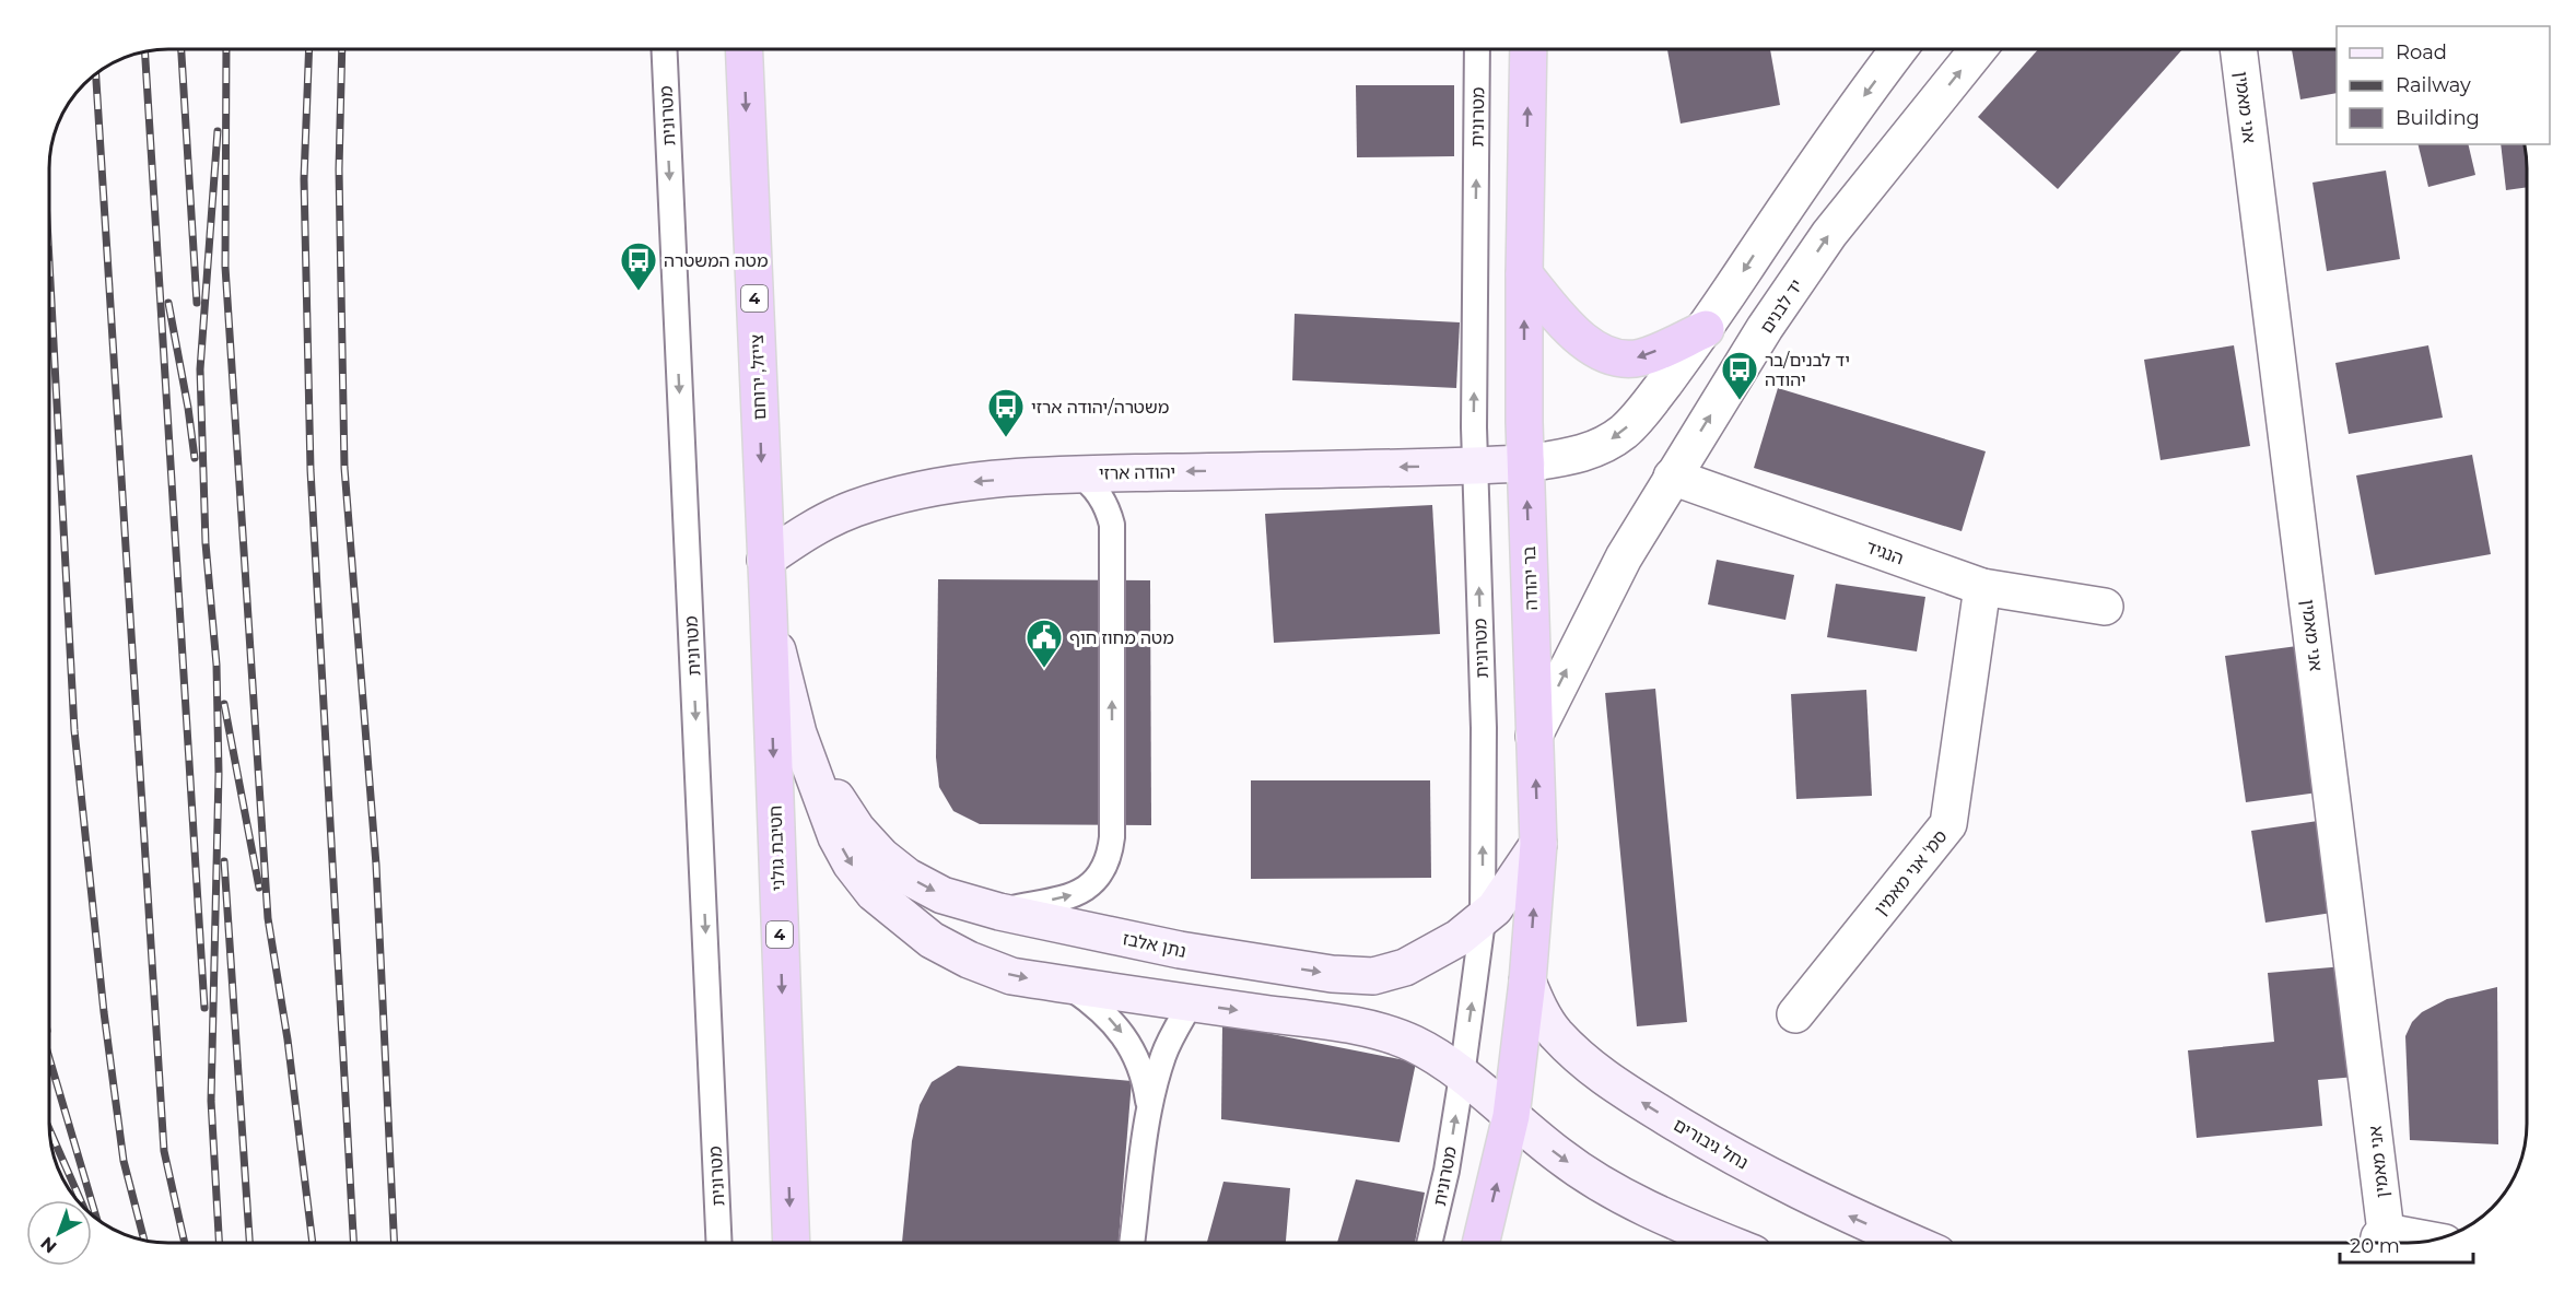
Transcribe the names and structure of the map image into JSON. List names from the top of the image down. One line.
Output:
{"streets":{"highway":["4","צייזל, ירוחם","בר יהודה","חטיבת גולני"],"main road":["יהודה ארזי","נתן אלבז","נחל גיבורים"],"street":["אני מאמין","יד לבנים","הנגיד","סמ' אני מאמין"],"lane":["מטרונית"]},"crossings":[["מטרונית","יהודה ארזי"],["מטרונית","נתן אלבז"],["יד לבנים","הנגיד"],["יד לבנים","בר יהודה"],["צייזל, ירוחם","יהודה ארזי"],["צייזל, ירוחם","חטיבת גולני"],["יהודה ארזי","בר יהודה"],["יהודה ארזי","חטיבת גולני"],["הנגיד","סמ' אני מאמין"],["בר יהודה","נתן אלבז"],["בר יהודה","נחל גיבורים"],["חטיבת גולני","נתן אלבז"]],"one_way":["צייזל, ירוחם","יהודה ארזי","בר יהודה","חטיבת גולני","נתן אלבז"],"places":{"bus stop":["מטה המשטרה","יד לבנים/בר יהודה","משטרה/יהודה ארזי"],"public building":["מטה מחוז חוף"]},"legend":["Road","Railway","Building"],"scale_bar":"20 m","north":"bottom left"}
